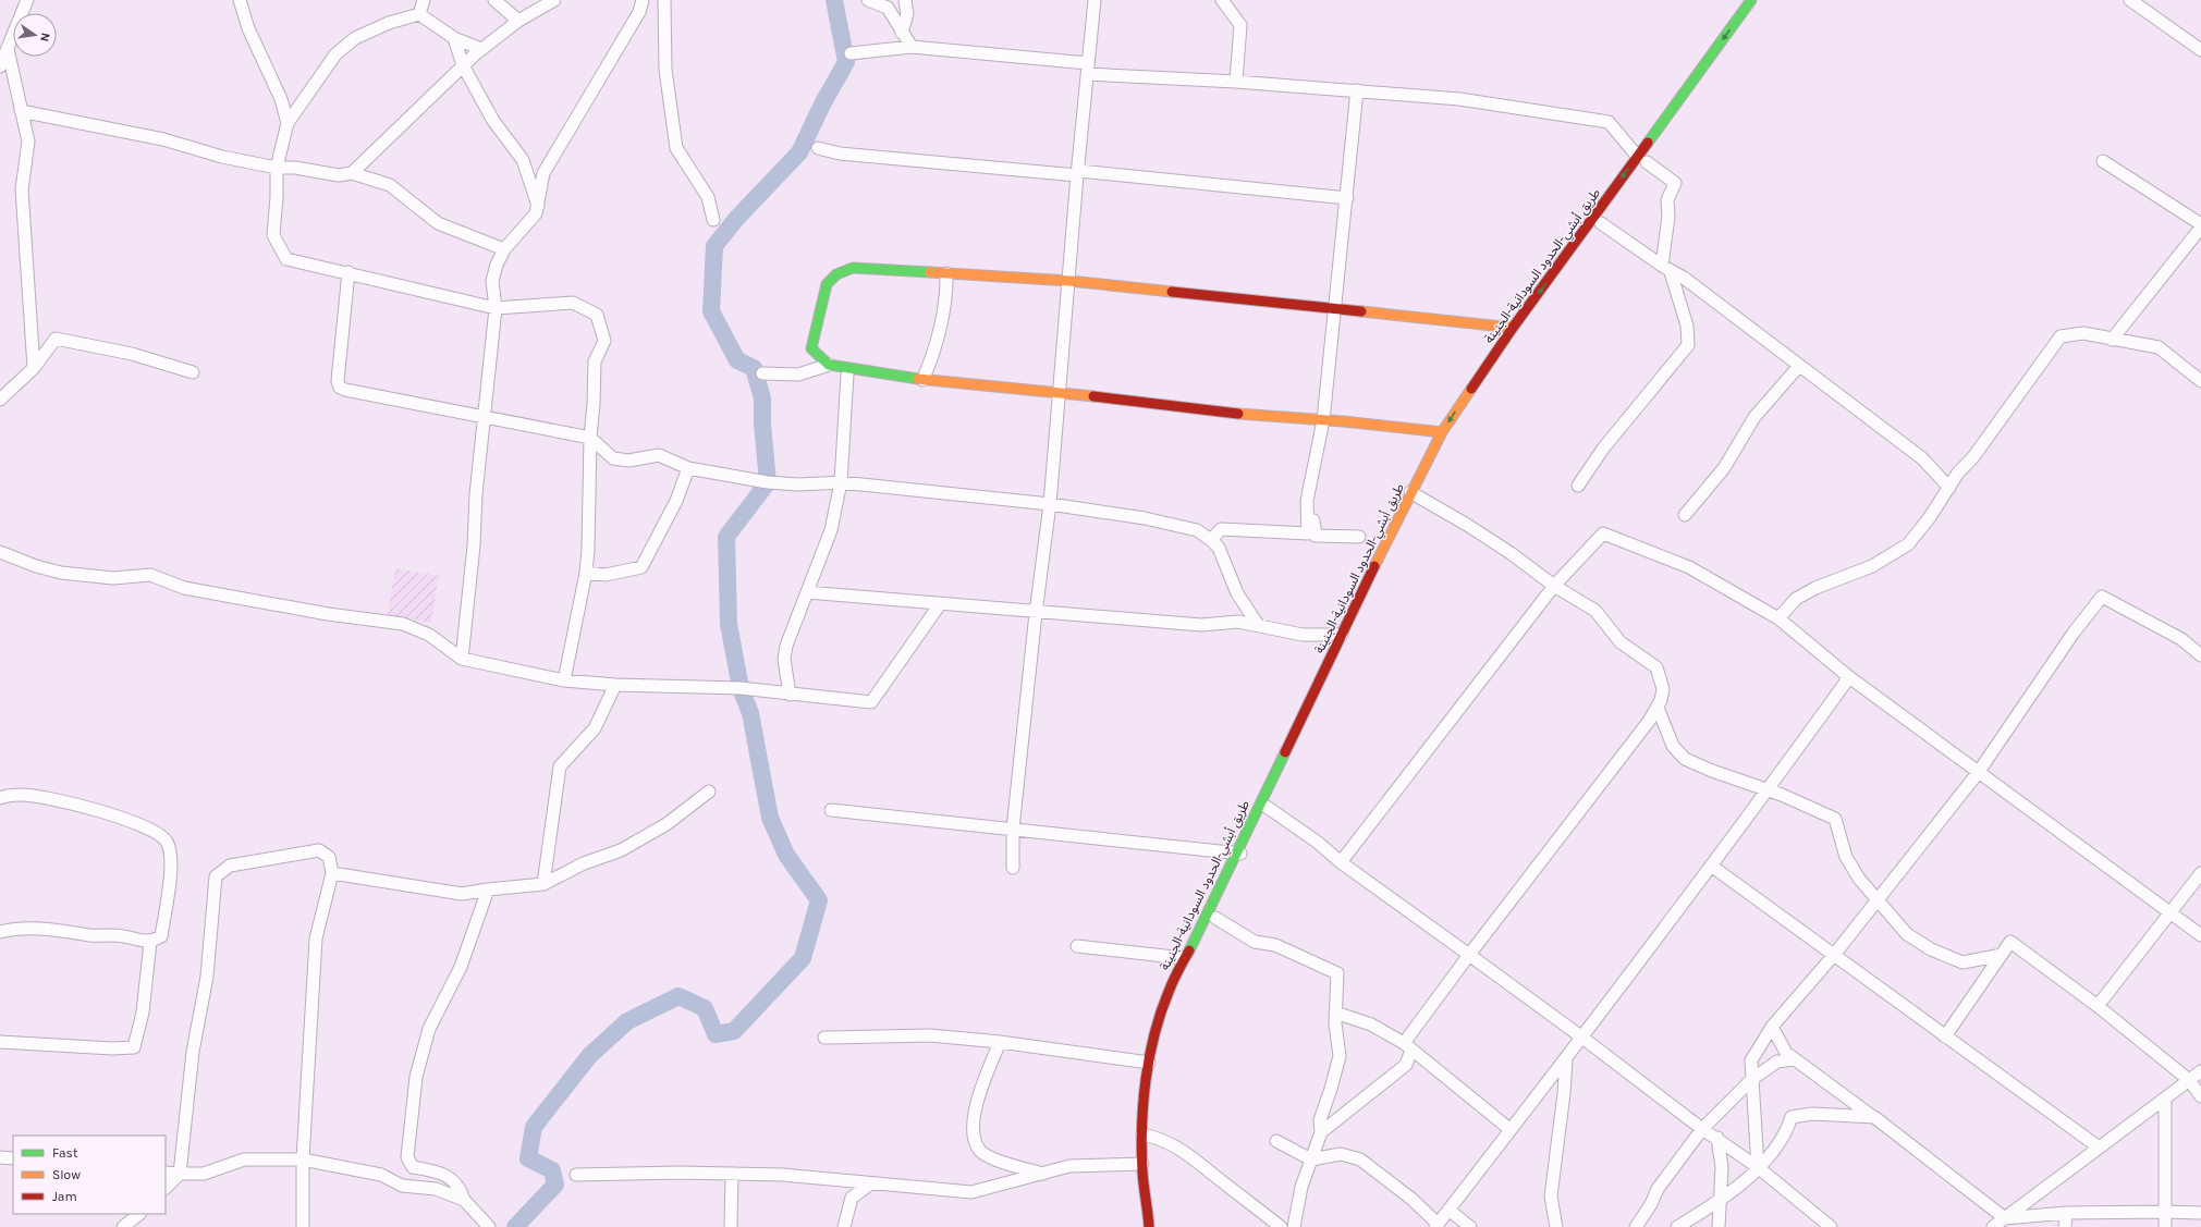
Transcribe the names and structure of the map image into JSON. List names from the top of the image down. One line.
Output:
{"streets":{"main road":["طريق أبشي-الحدود السودانية-الجنينة"]},"legend":["Fast","Slow","Jam"],"north":"right"}
